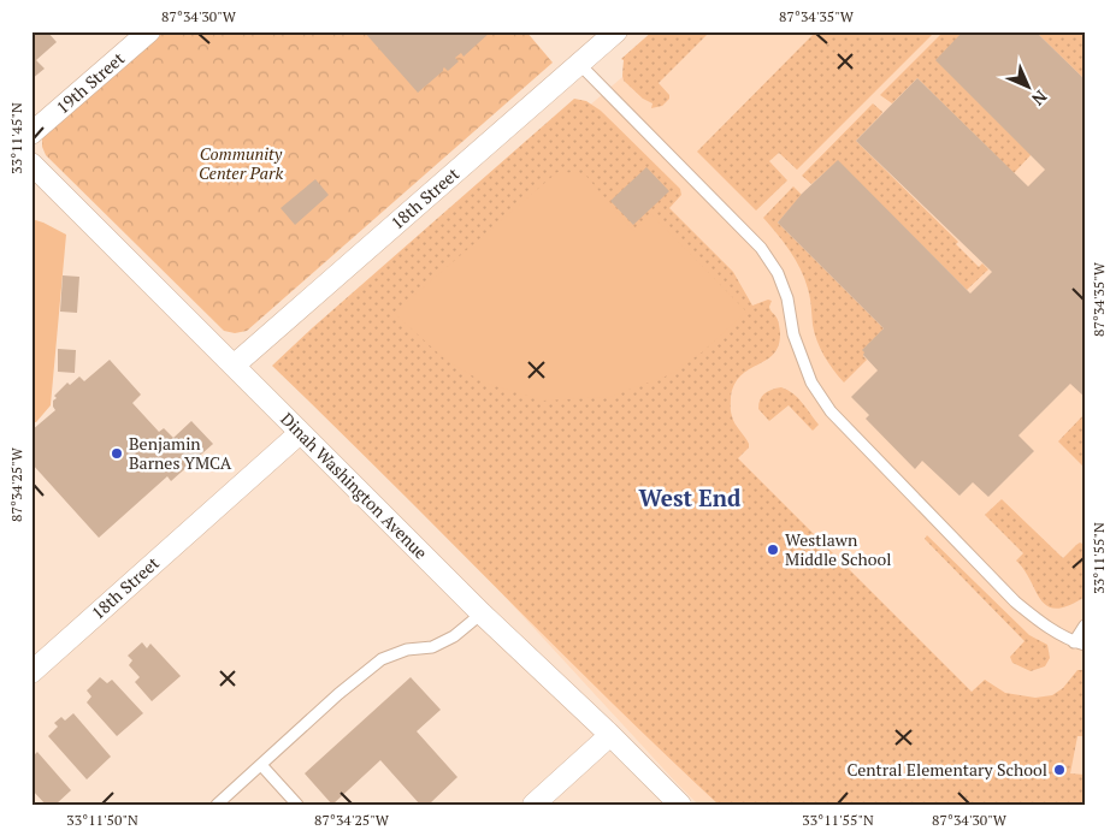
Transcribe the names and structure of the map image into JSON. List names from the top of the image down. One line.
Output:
{"streets":{"street":["19th Street","18th Street","Dinah Washington Avenue"]},"crossings":[["18th Street","Dinah Washington Avenue"]],"districts":["West End"],"parks":["Community Center Park"],"places":["Benjamin Barnes YMCA","Westlawn Middle School","Central Elementary School"],"north":"bottom right","coordinates":["87°34'30\"W","87°34'35\"W","33°11'45\"N","87°34'25\"W","33°11'55\"N","33°11'50\"N"]}
